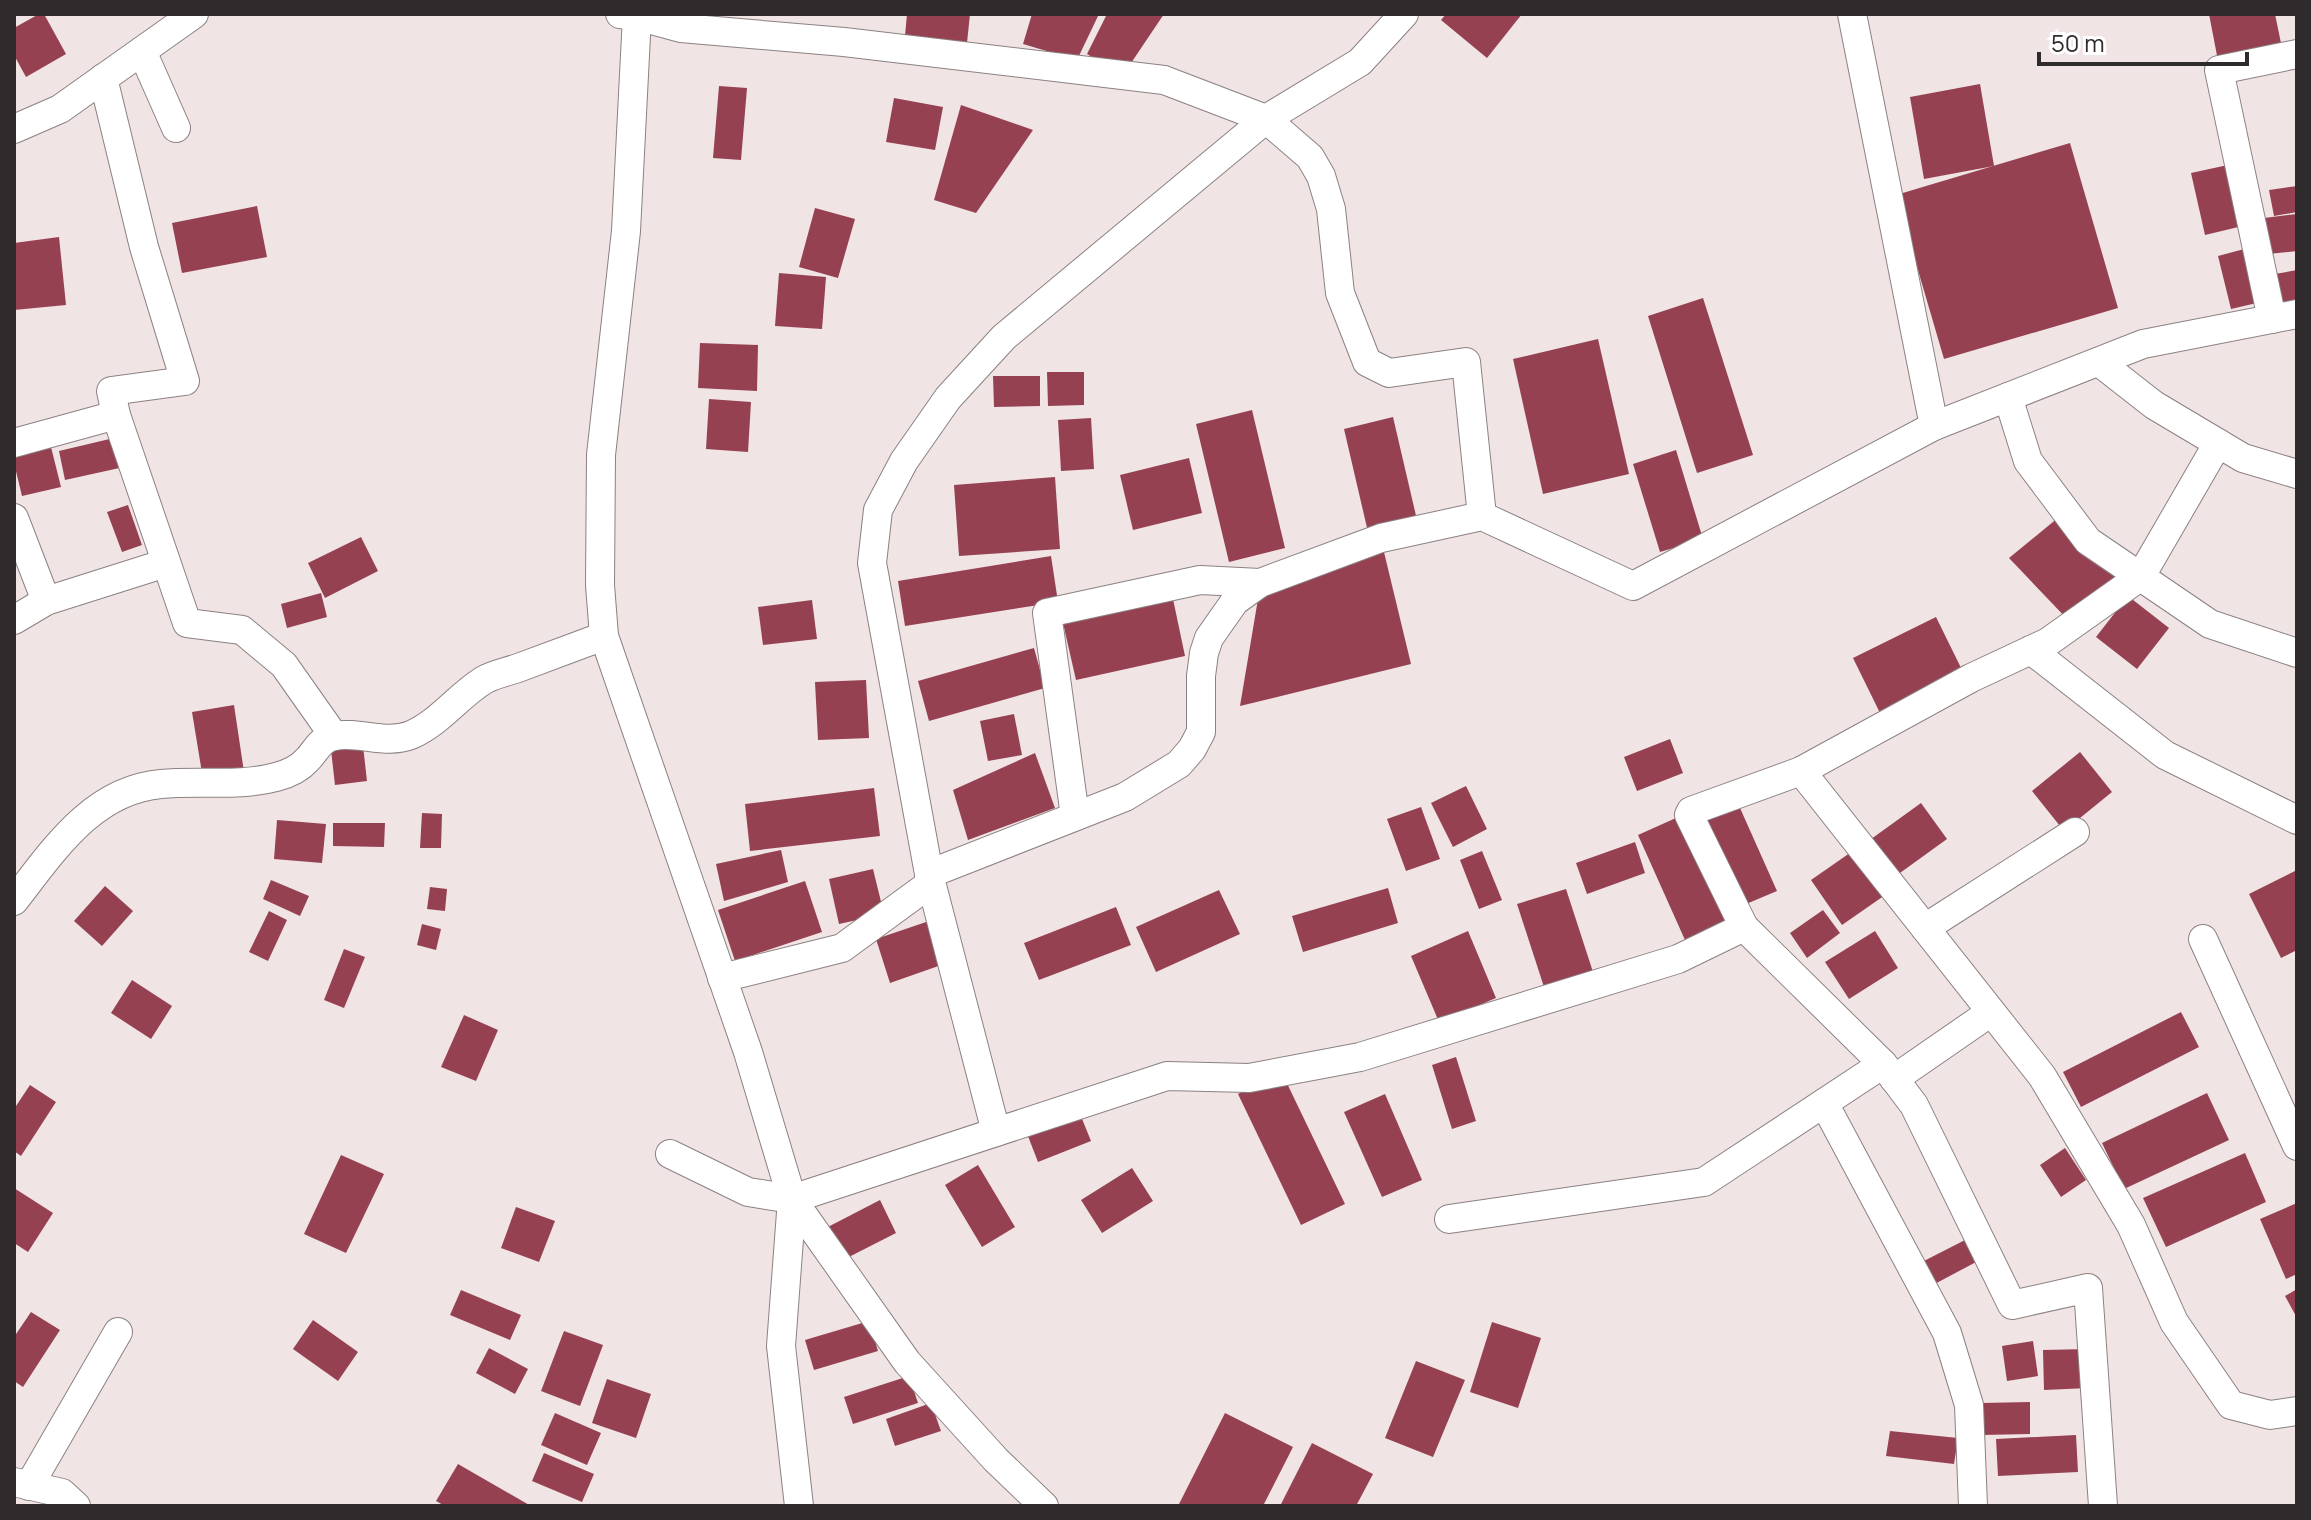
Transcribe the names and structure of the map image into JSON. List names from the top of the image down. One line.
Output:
{"scale_bar":"50 m"}
